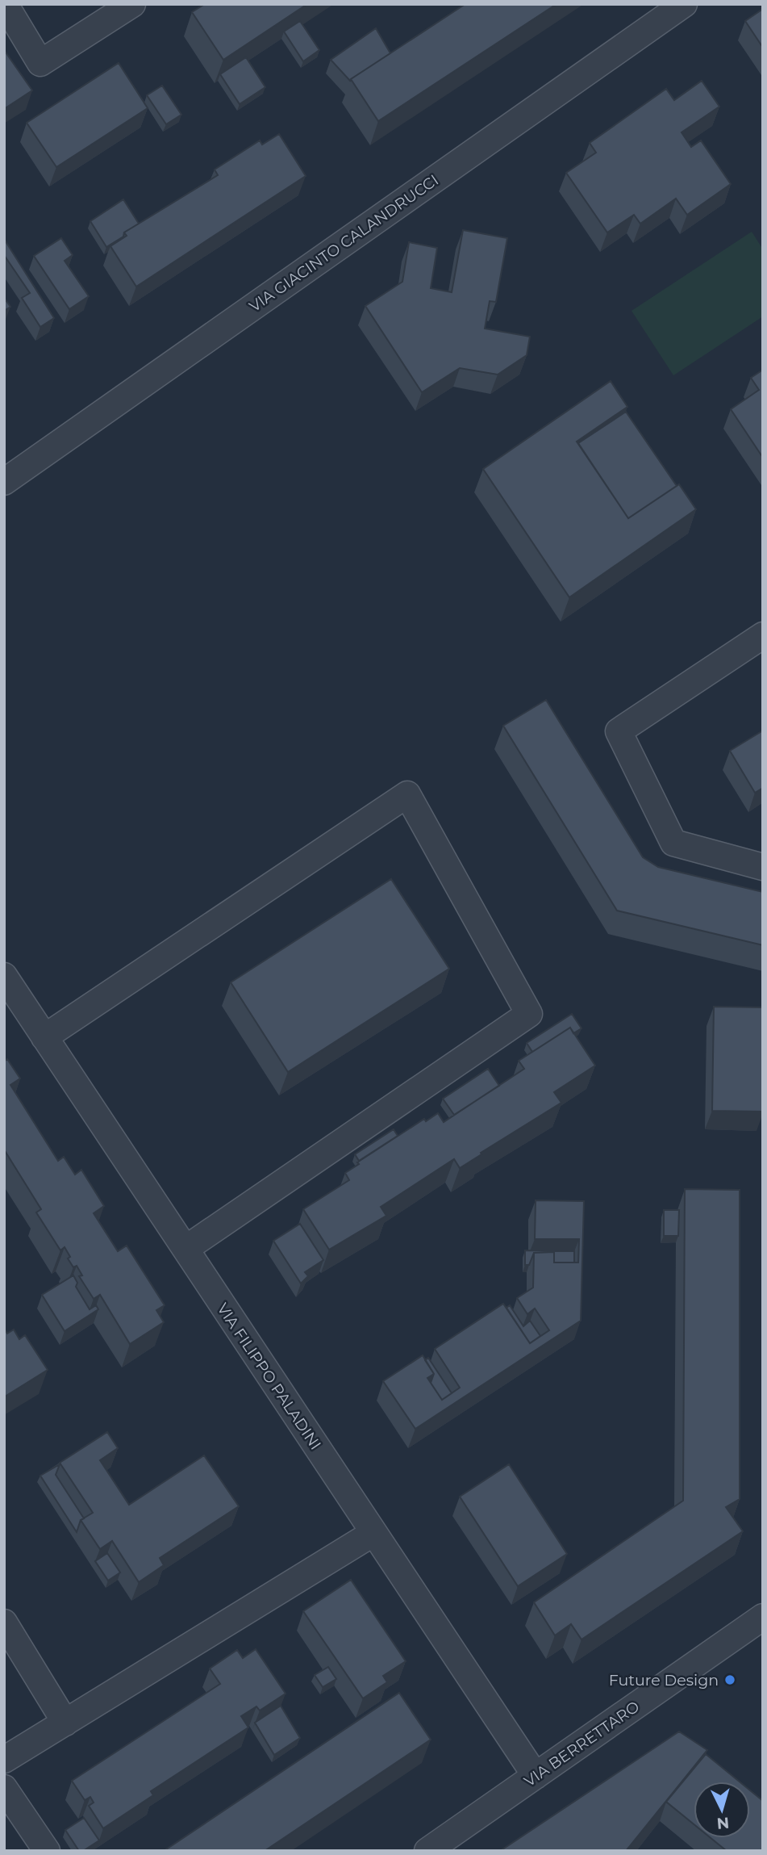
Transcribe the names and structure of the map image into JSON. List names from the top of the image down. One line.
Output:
{"streets":{"street":["VIA GIACINTO CALANDRUCCI","VIA FILIPPO PALADINI","VIA BERRETTARO"]},"crossings":[["VIA FILIPPO PALADINI","VIA BERRETTARO"]],"places":["Future Design"],"north":"bottom"}
